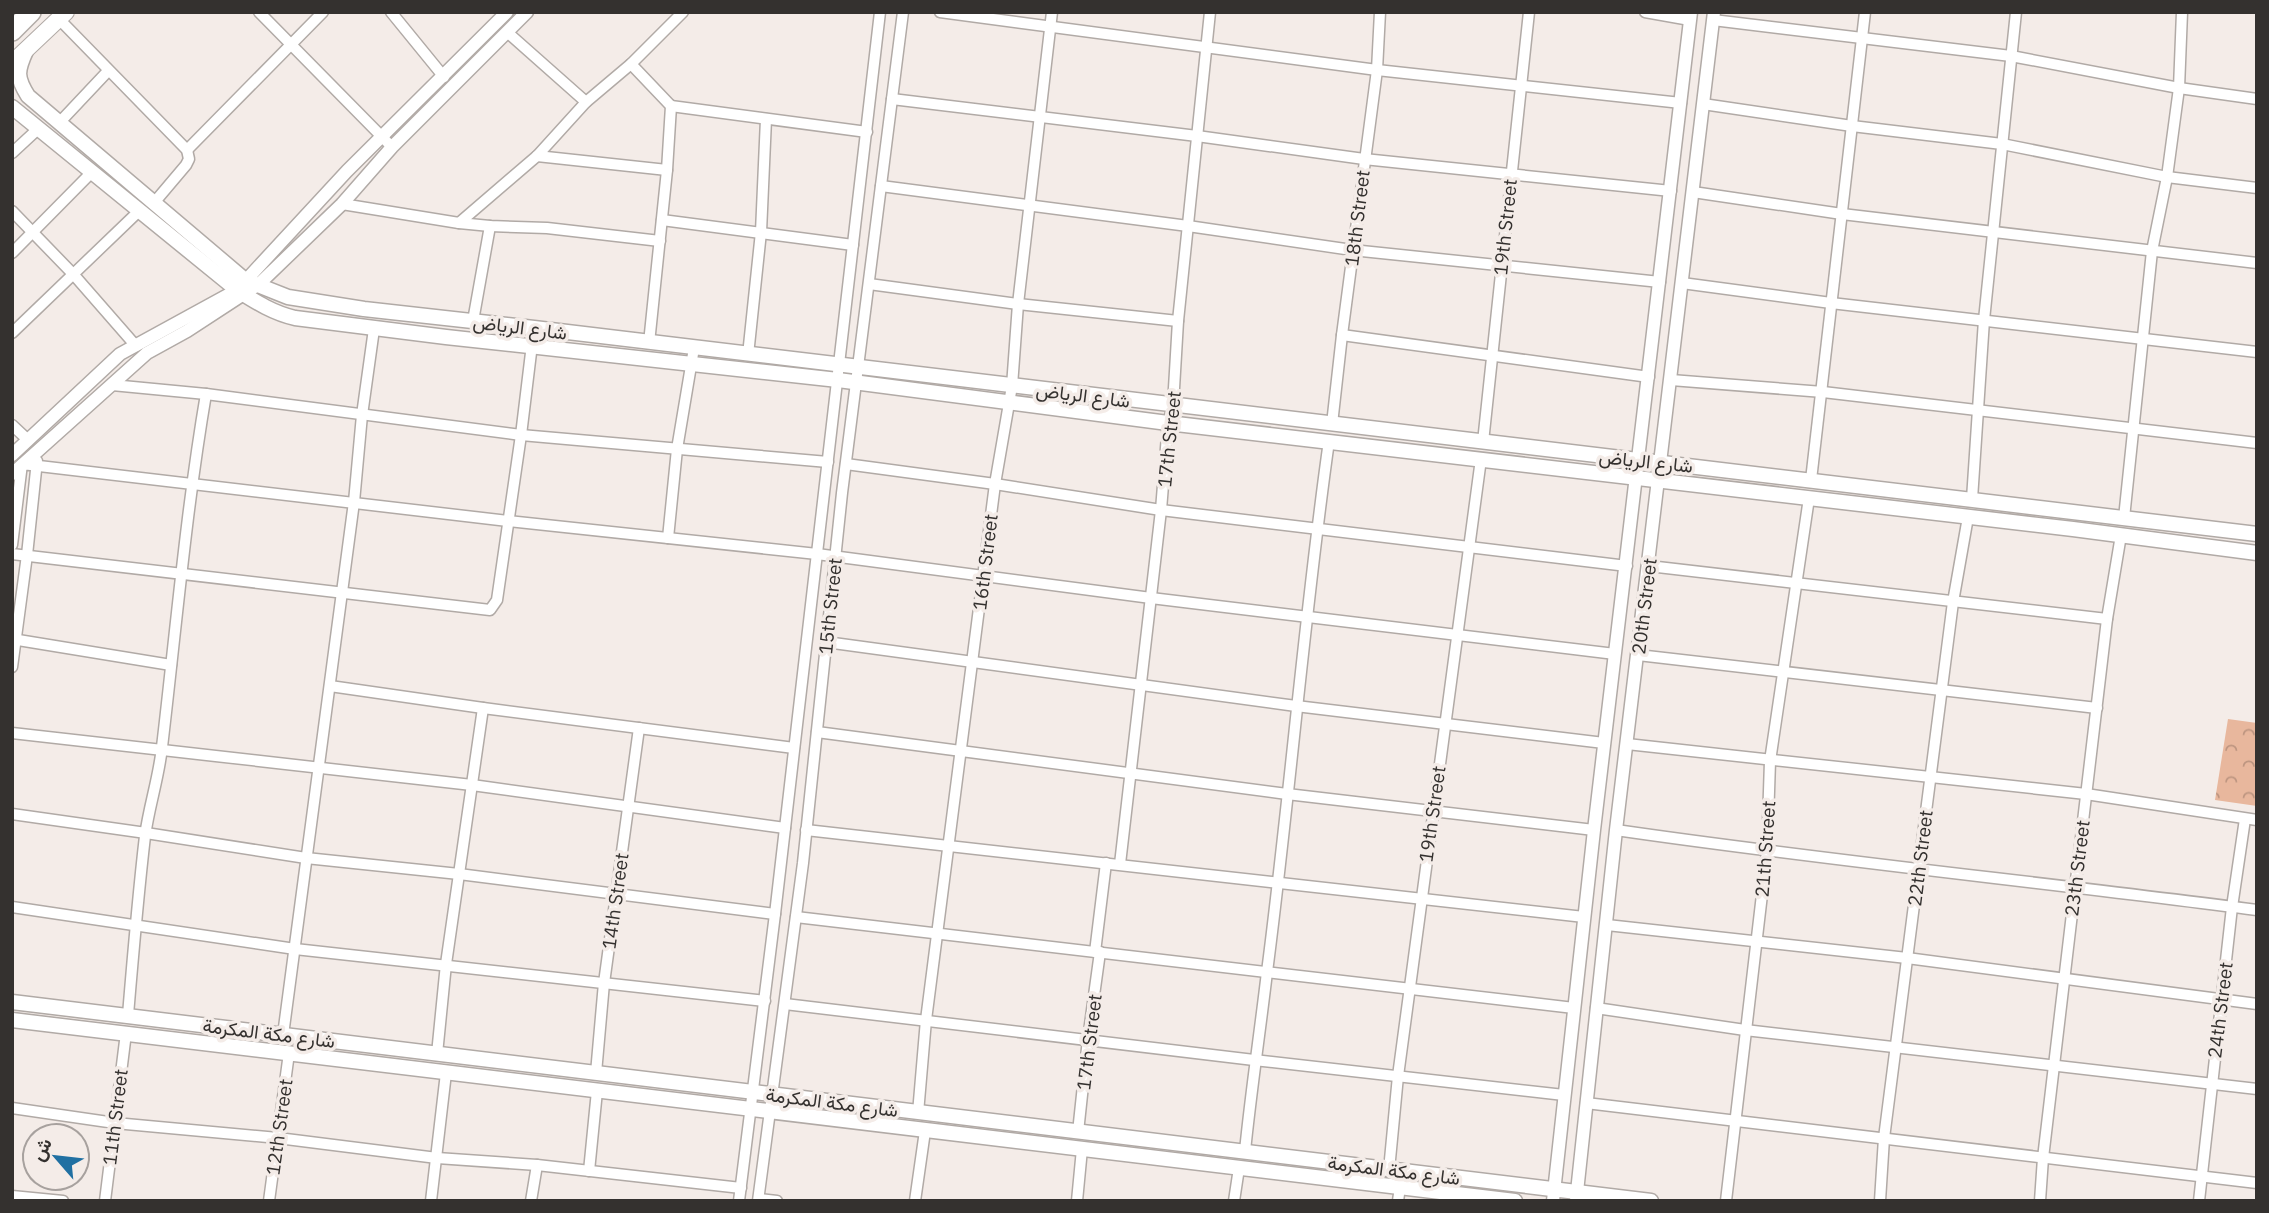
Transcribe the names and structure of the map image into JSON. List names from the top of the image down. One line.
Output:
{"streets":{"main road":["شارع الرياض","شارع مكة المكرمة"],"street":["18th Street","19th Street","17th Street","16th Street","15th Street","20th Street","21th Street","22th Street","23th Street","14th Street","24th Street","11th Street","12th Street"]},"crossings":[["18th Street","شارع الرياض"],["19th Street","شارع الرياض"],["19th Street","شارع مكة المكرمة"],["شارع الرياض","17th Street"],["شارع الرياض","16th Street"],["شارع الرياض","15th Street"],["شارع الرياض","20th Street"],["شارع الرياض","21th Street"],["شارع الرياض","22th Street"],["شارع الرياض","23th Street"],["17th Street","شارع مكة المكرمة"],["16th Street","شارع مكة المكرمة"],["15th Street","شارع مكة المكرمة"],["20th Street","شارع مكة المكرمة"],["14th Street","شارع مكة المكرمة"],["شارع مكة المكرمة","11th Street"],["شارع مكة المكرمة","12th Street"]],"north":"top left"}
